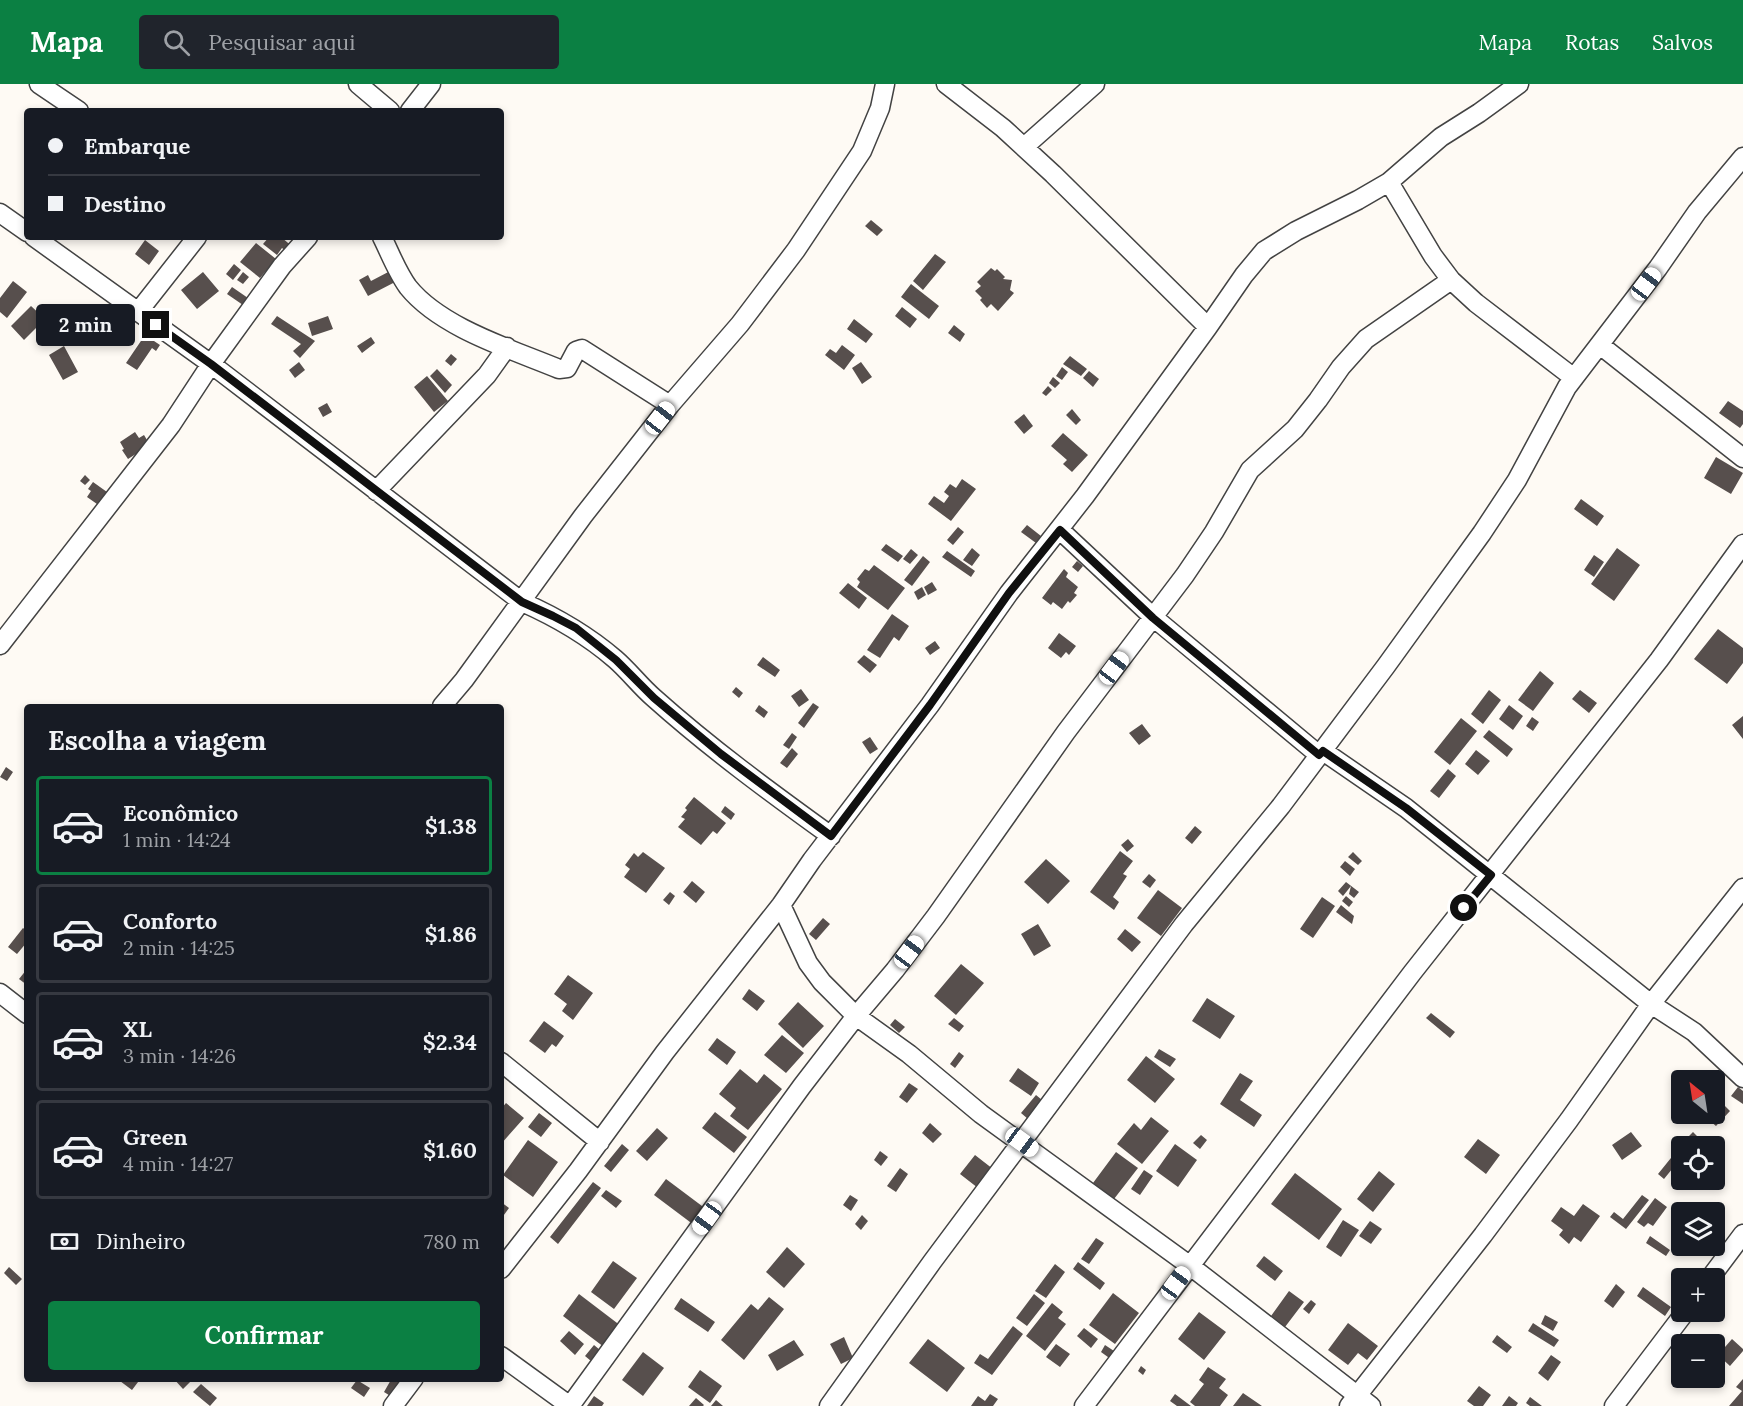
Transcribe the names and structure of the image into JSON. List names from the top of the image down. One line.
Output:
{"north":"top left","page":{"header":"Mapa","search":"Pesquisar aqui","nav":["Mapa","Rotas","Salvos"],"banner":["Embarque","Destino"],"bubble":"2 min","heading":"Escolha a viagem","list":[{"name":"Econômico","note":"1 min · 14:24","value":"$1.38"},{"name":"Conforto","note":"2 min · 14:25","value":"$1.86"},{"name":"XL","note":"3 min · 14:26","value":"$2.34"},{"name":"Green","note":"4 min · 14:27","value":"$1.60"}],"map_buttons":["+","−"],"pay":["Dinheiro","780 m"],"buttons":"Confirmar"}}
